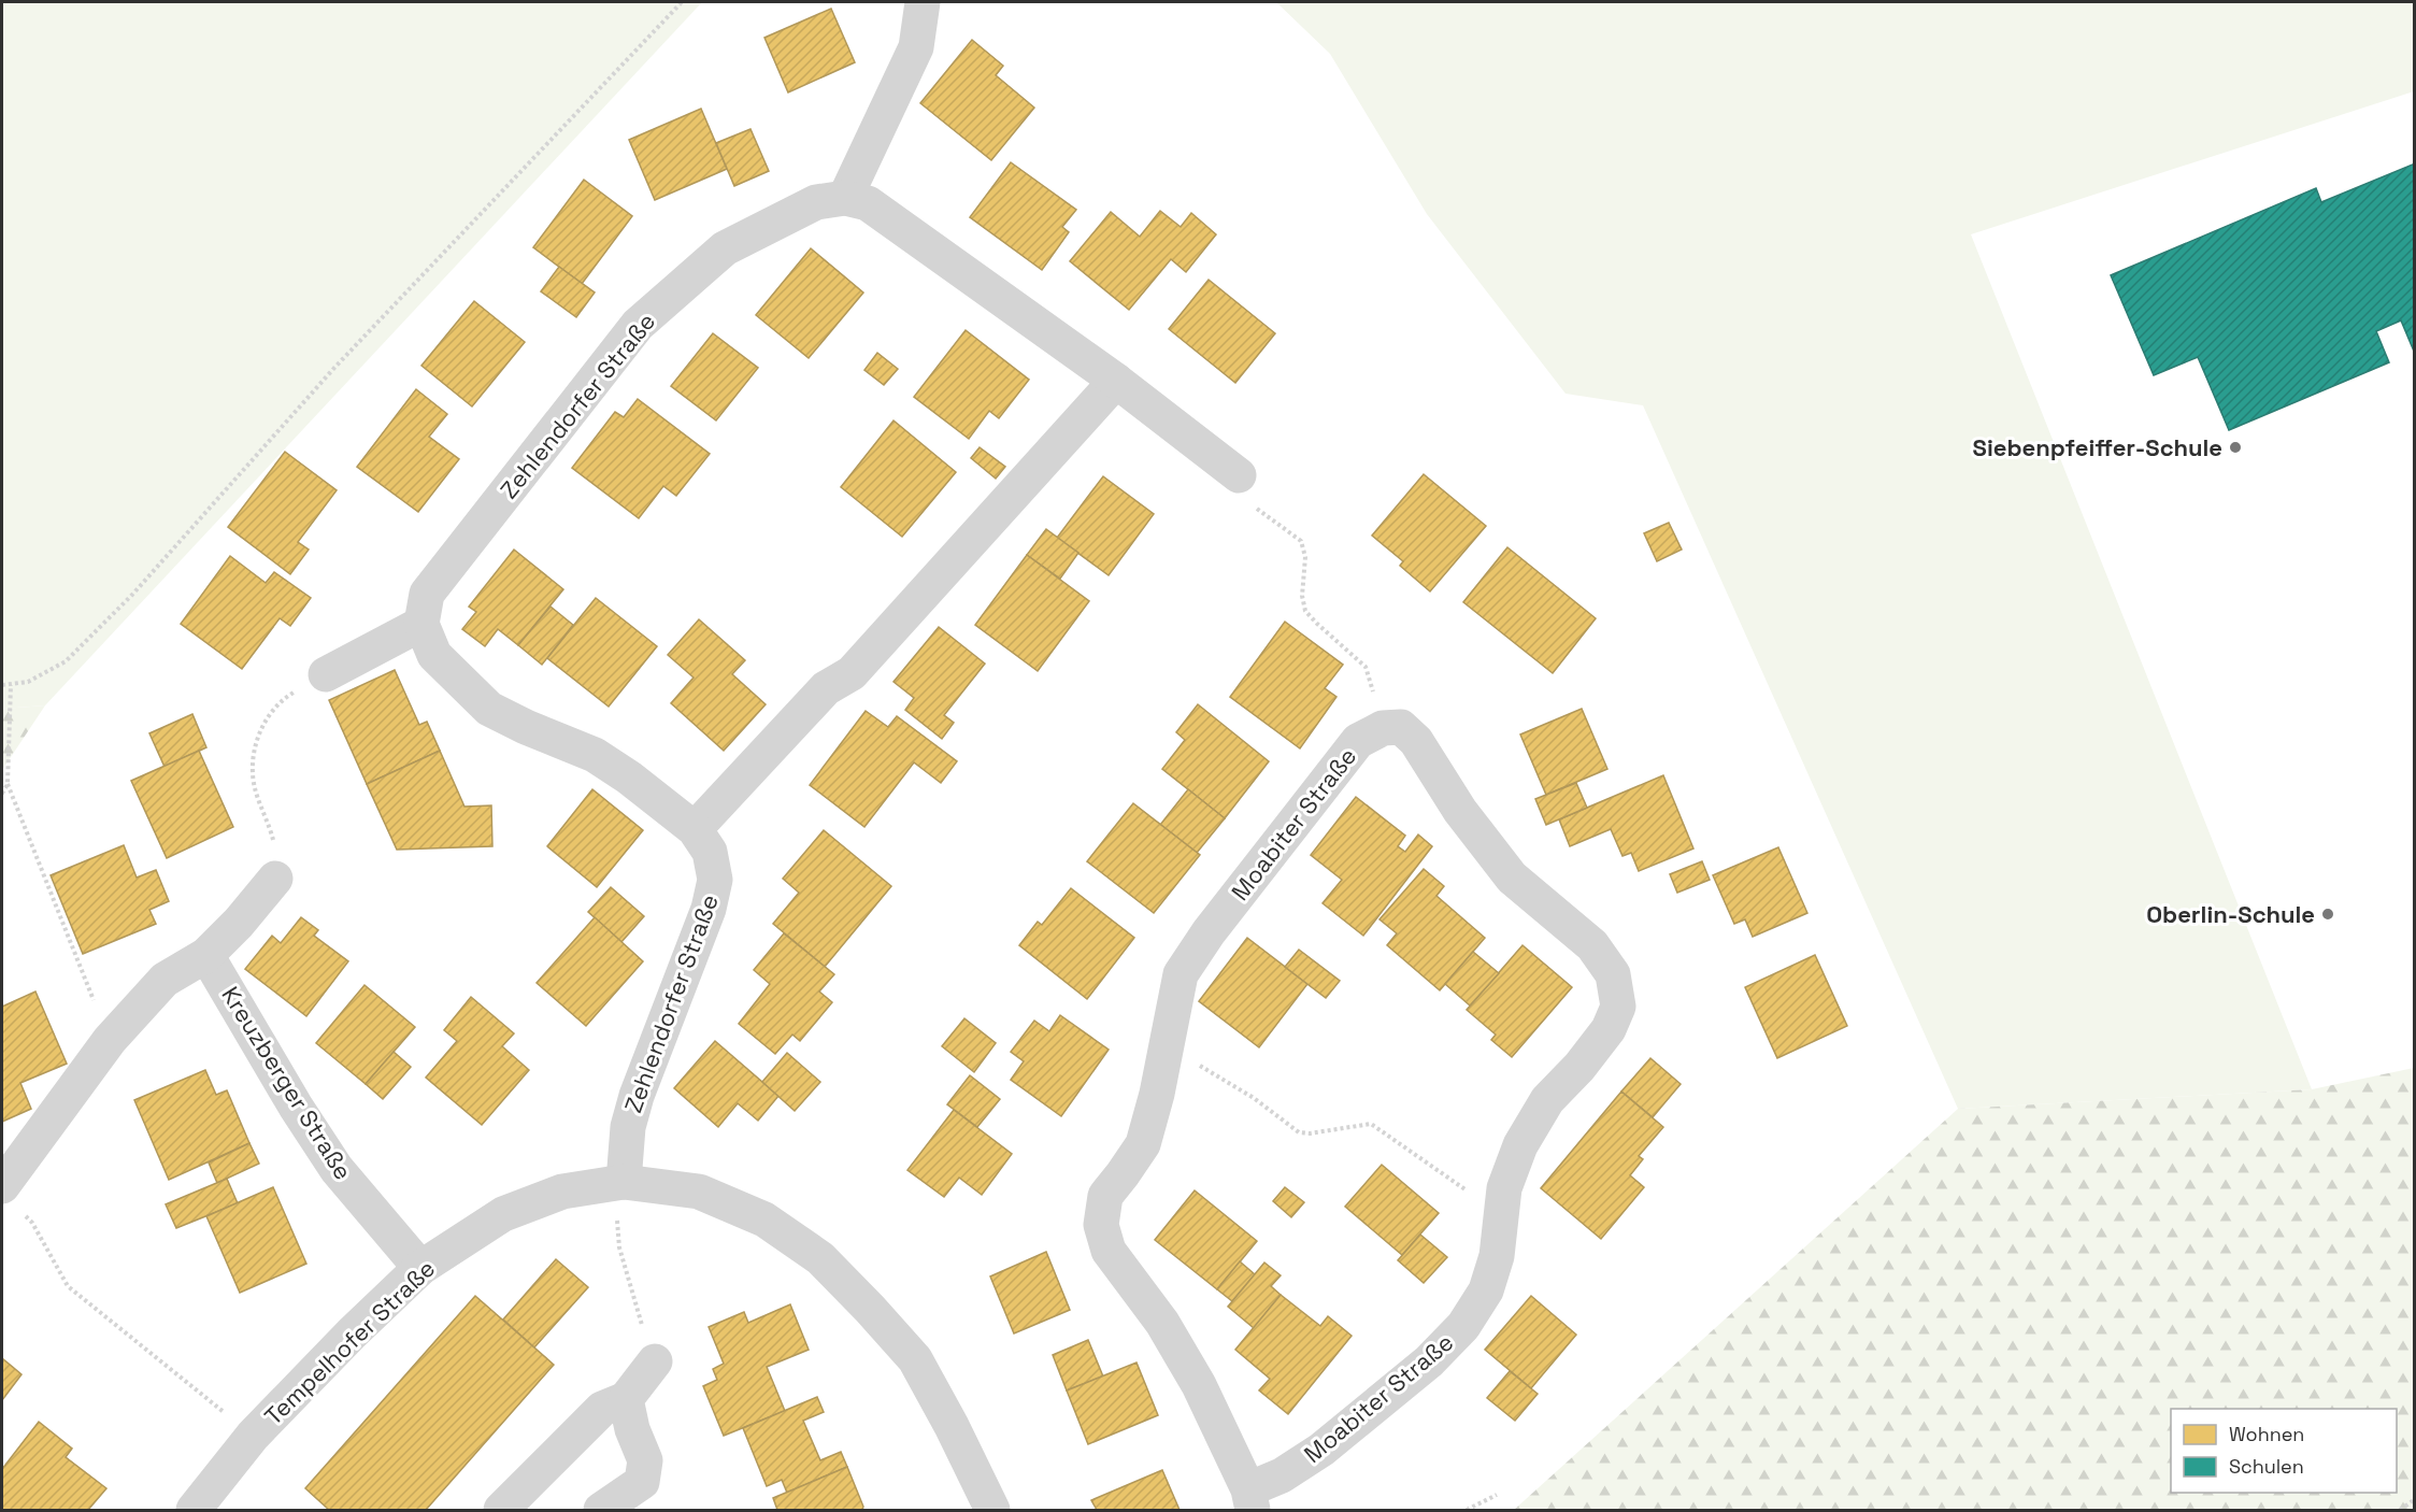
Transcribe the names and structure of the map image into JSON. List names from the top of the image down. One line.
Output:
{"streets":{"street":["Zehlendorfer Straße","Moabiter Straße","Kreuzberger Straße","Tempelhofer Straße"]},"crossings":[["Zehlendorfer Straße","Tempelhofer Straße"],["Kreuzberger Straße","Tempelhofer Straße"]],"places":["Siebenpfeiffer-Schule","Oberlin-Schule"],"legend":["Wohnen","Schulen"]}
